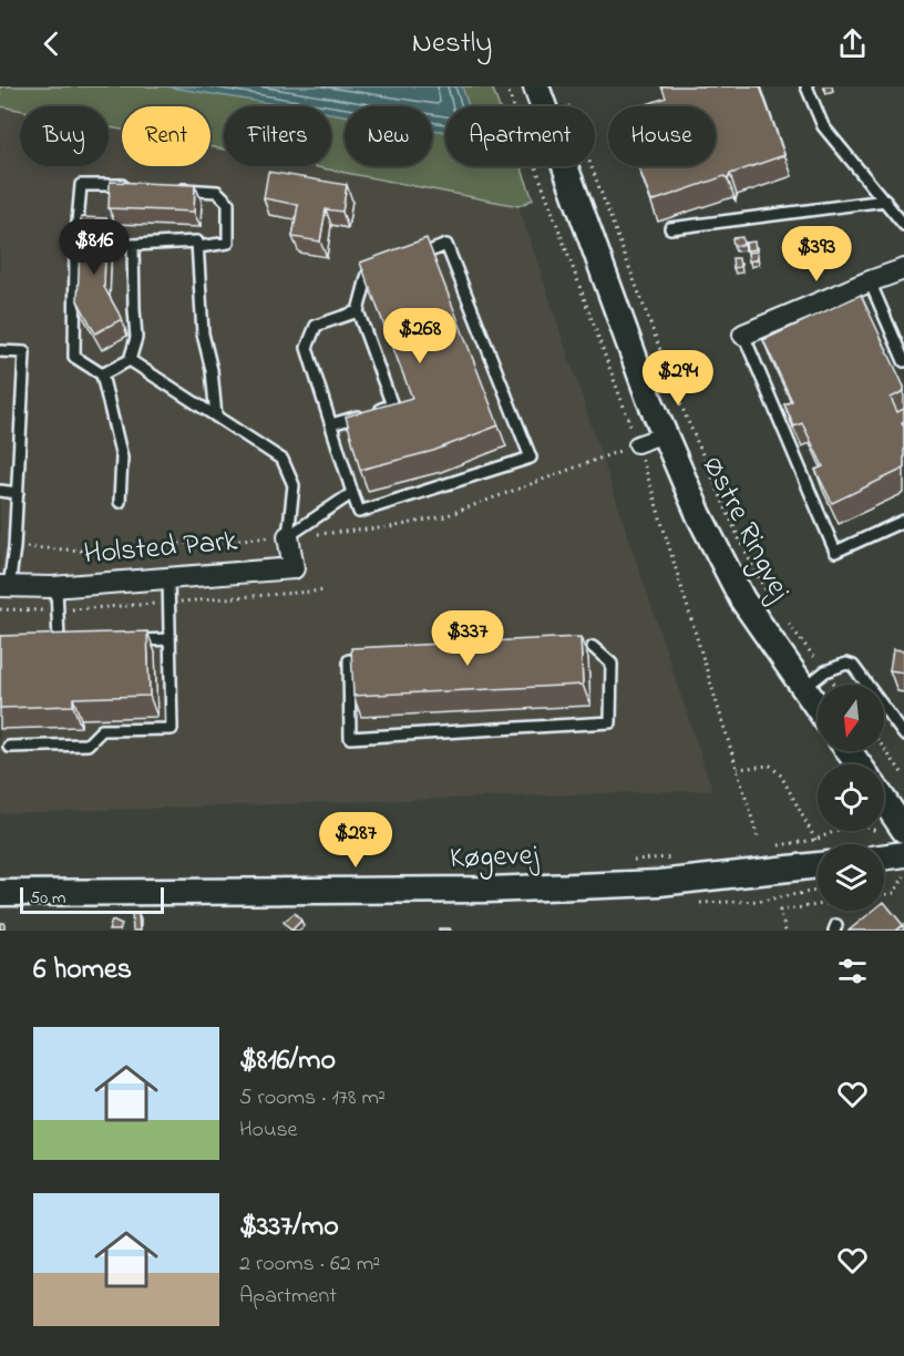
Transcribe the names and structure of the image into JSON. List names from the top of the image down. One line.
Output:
{"streets":{"street":["Østre Ringvej","Holsted Park","Køgevej"]},"scale_bar":"50 m","north":"bottom","page":{"header":"Nestly","chip":["Buy","Rent","Filters","New","Apartment","House"],"price":["$816","$393","$268","$294","$337","$287"],"scale":"50 m","heading":"6 homes","list":[{"name":"$816/mo","note":"5 rooms · 178 m² · House"},{"name":"$337/mo","note":"2 rooms · 62 m² · Apartment"}]}}
